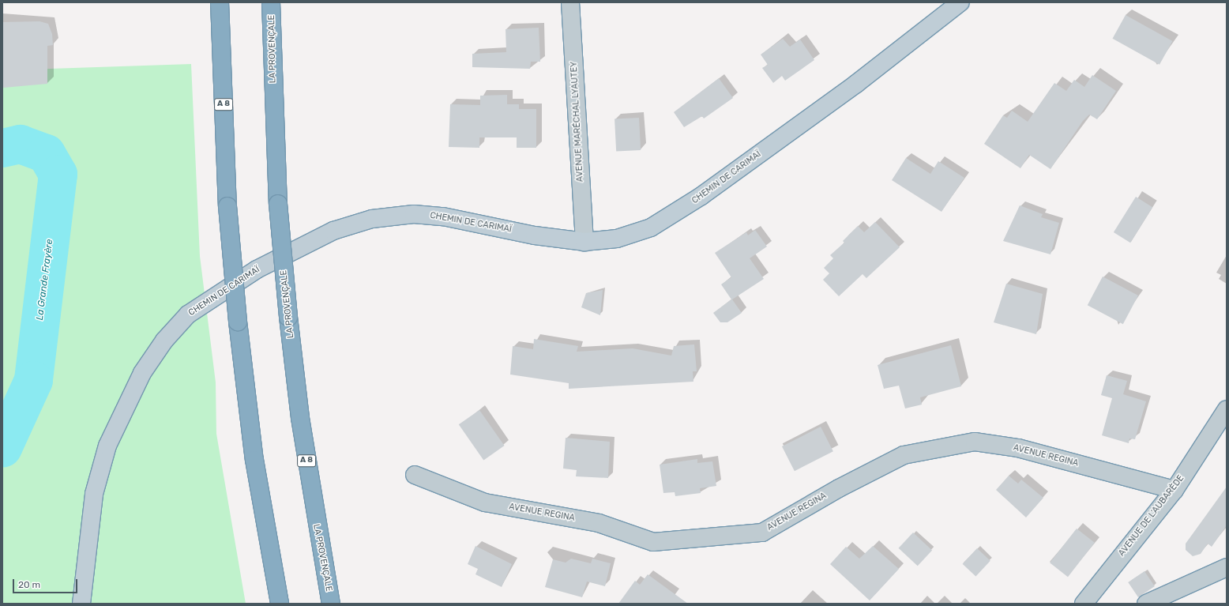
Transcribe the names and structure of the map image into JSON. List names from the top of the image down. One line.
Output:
{"streets":{"highway":["LA PROVENÇALE","A 8"],"street":["AVENUE MARÉCHAL LYAUTEY","CHEMIN DE CARIMAÏ","AVENUE REGINA","AVENUE DE L'AUBARÈDE"]},"crossings":[["AVENUE MARÉCHAL LYAUTEY","CHEMIN DE CARIMAÏ"],["AVENUE REGINA","AVENUE DE L'AUBARÈDE"]],"water":["La Grande Frayère"],"scale_bar":"20 m"}
